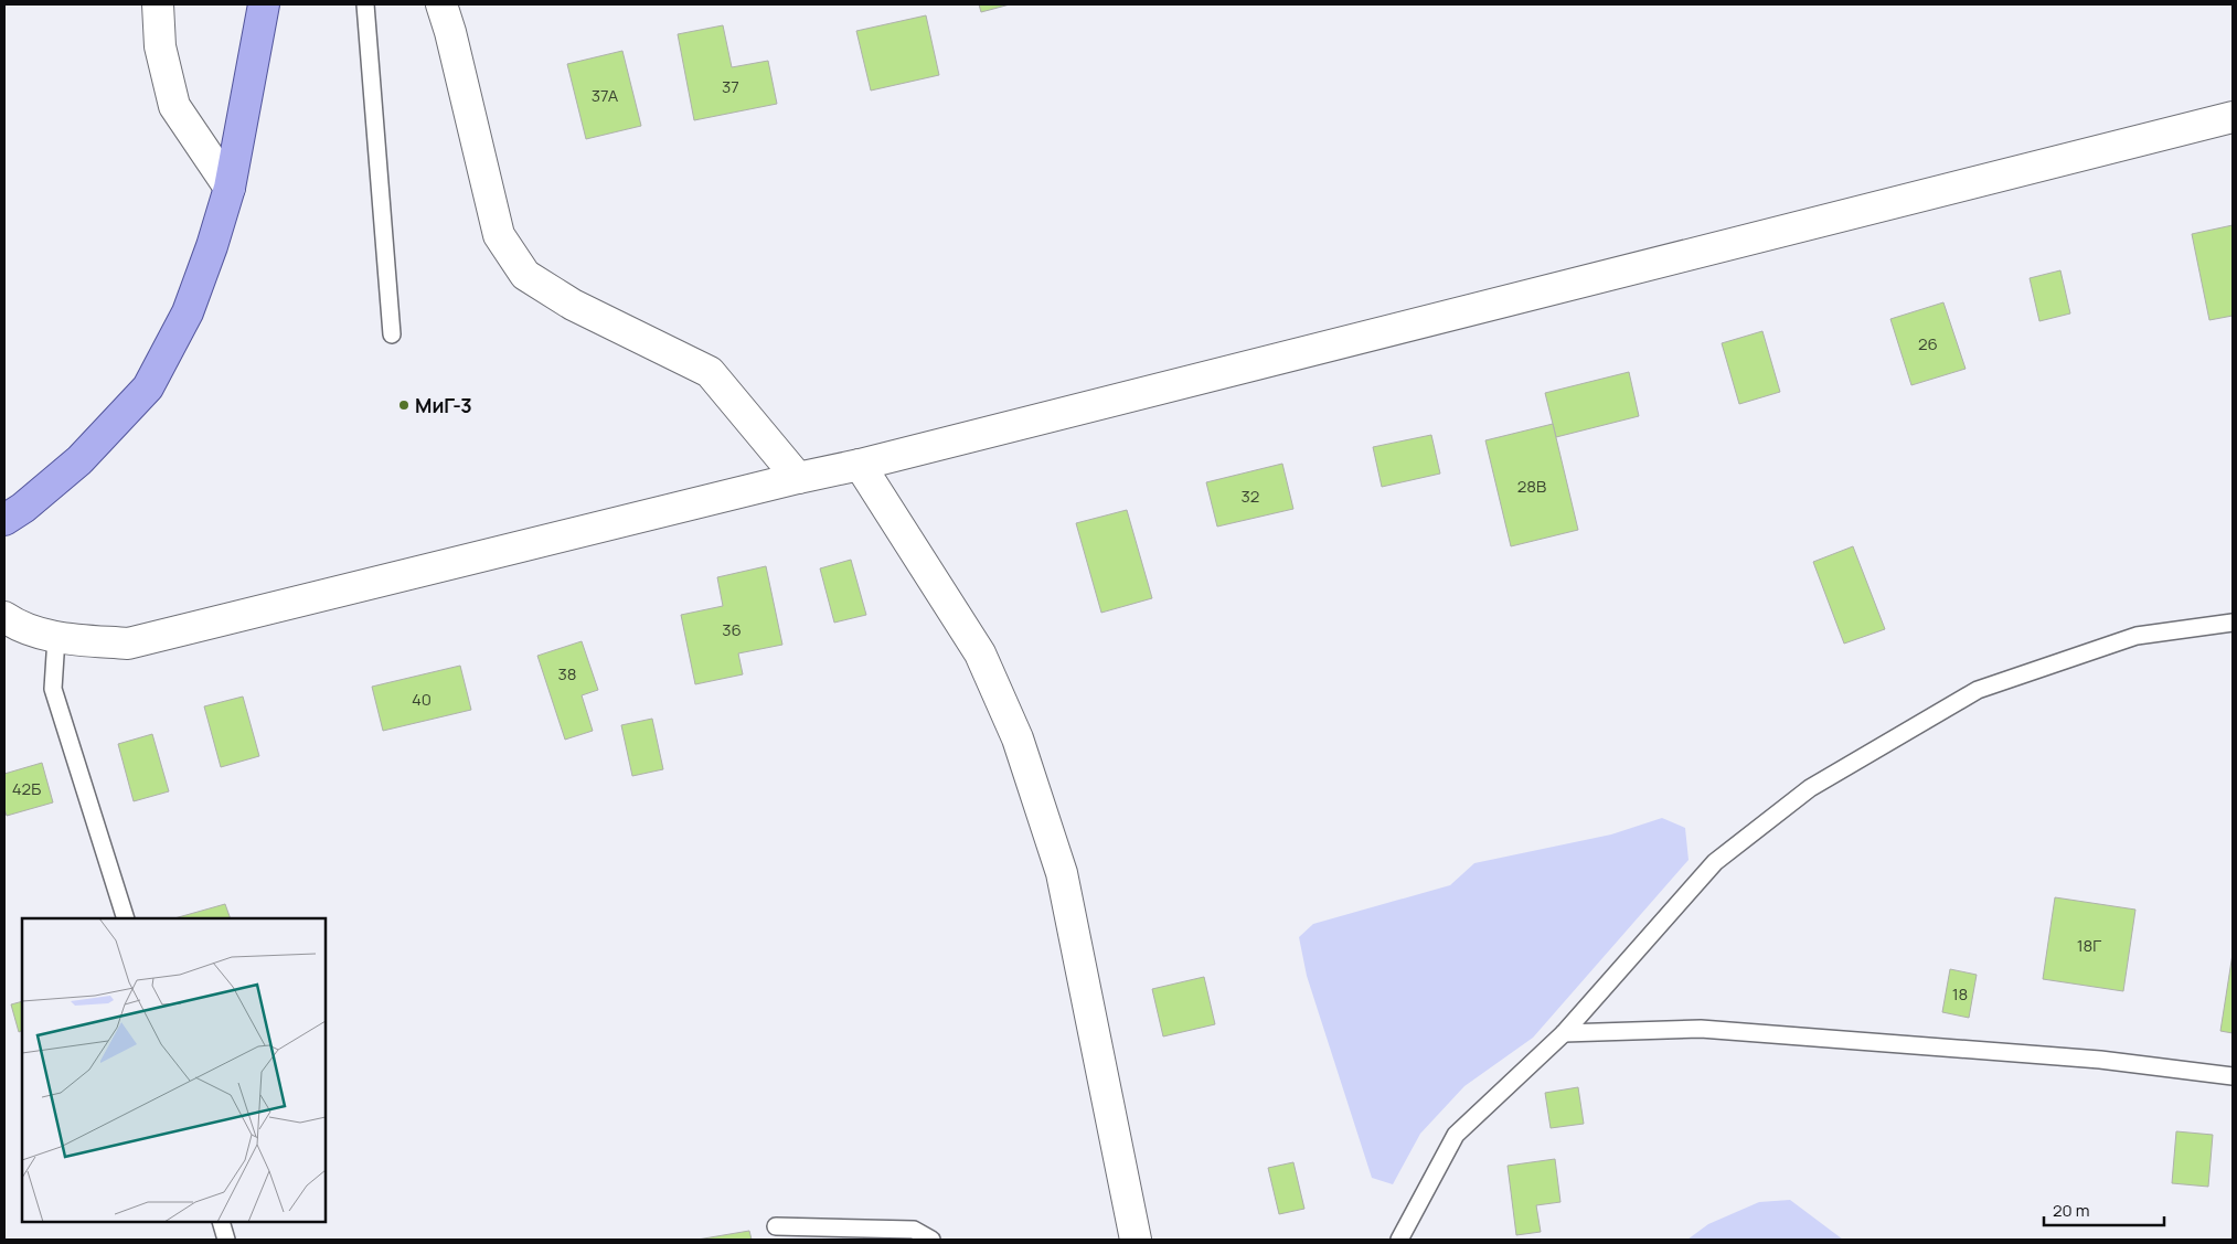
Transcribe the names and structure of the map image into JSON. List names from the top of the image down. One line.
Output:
{"places":["МиГ-3"],"house_numbers":["37","37А","26","28В","32","36","38","40","42Б","18Г","18"],"scale_bar":"20 m"}
